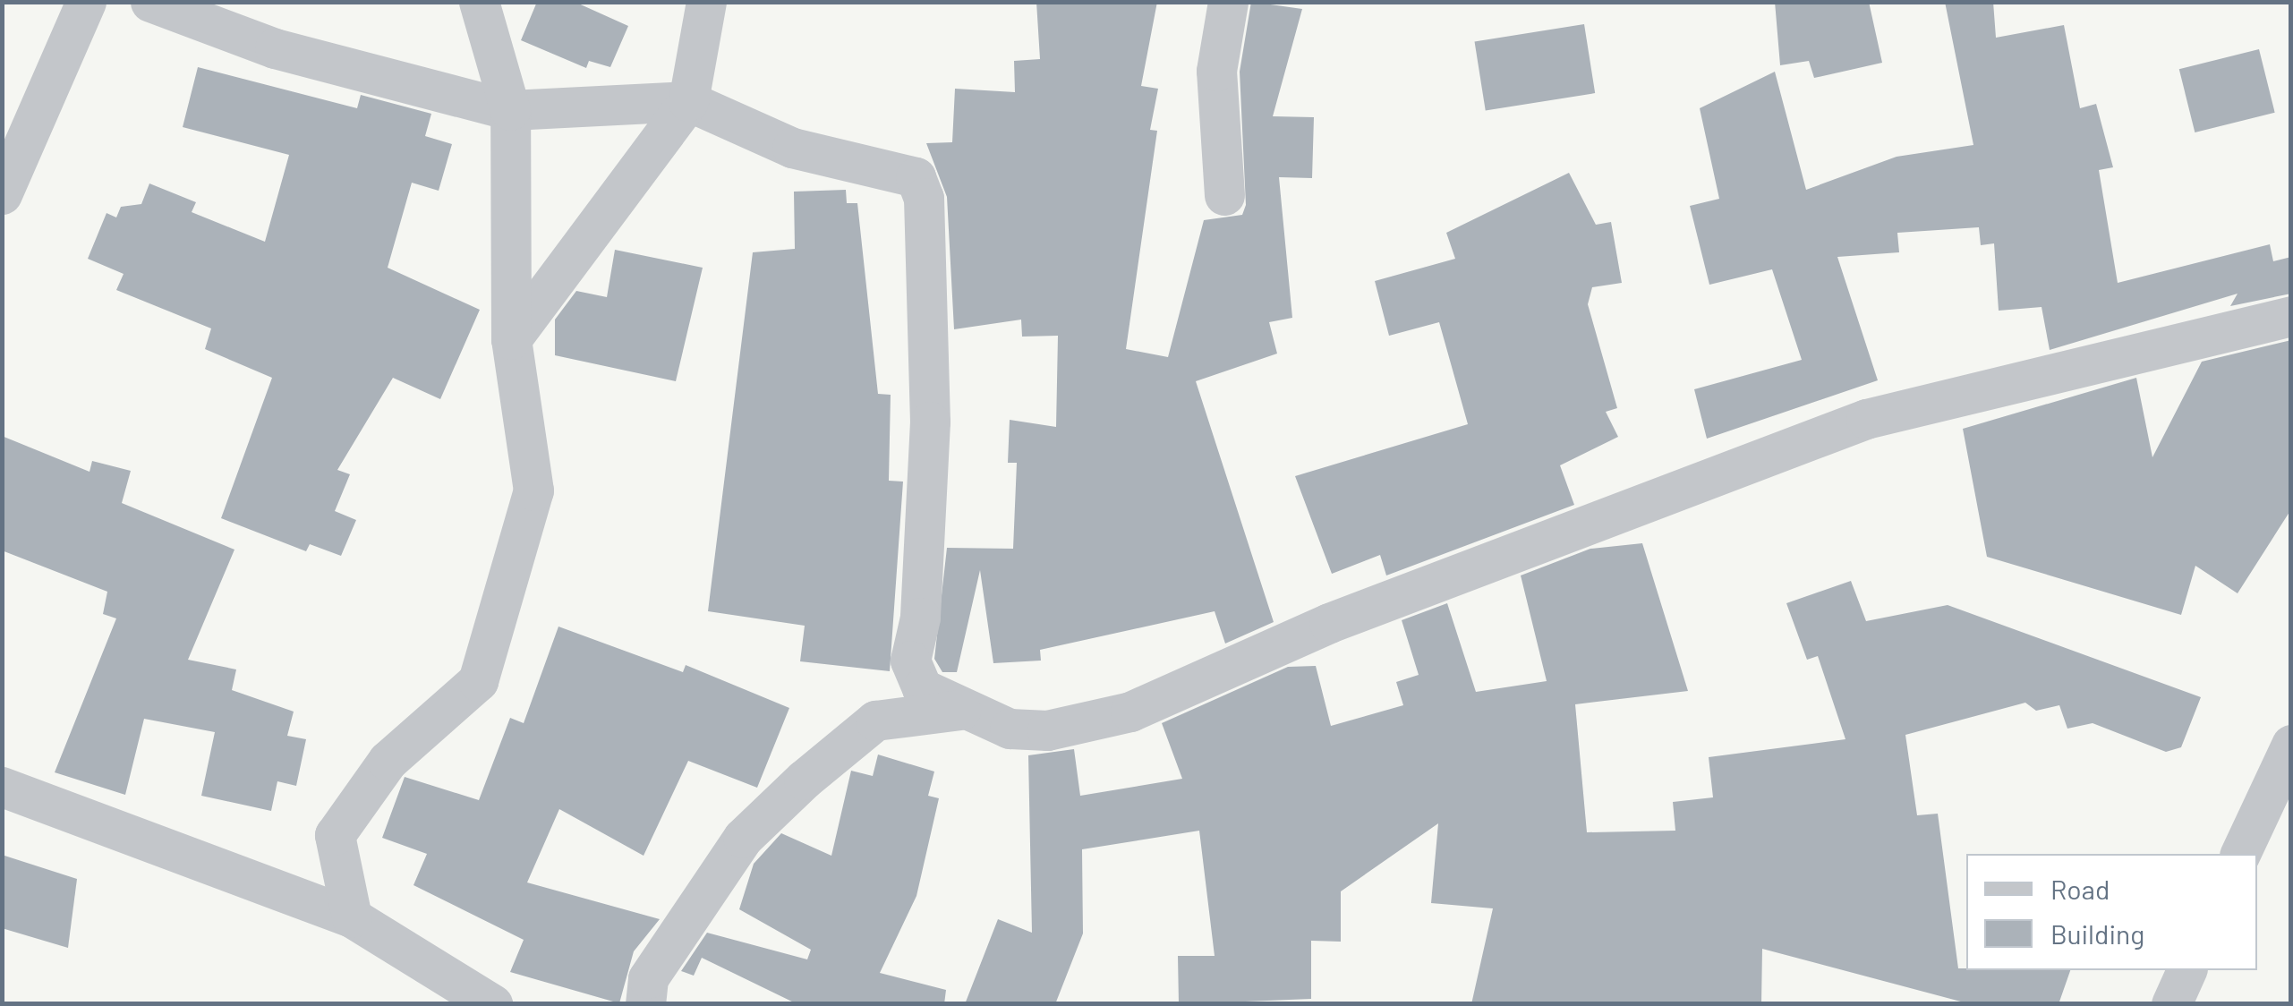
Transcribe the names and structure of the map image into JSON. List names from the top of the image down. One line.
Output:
{"legend":["Road","Building"]}
